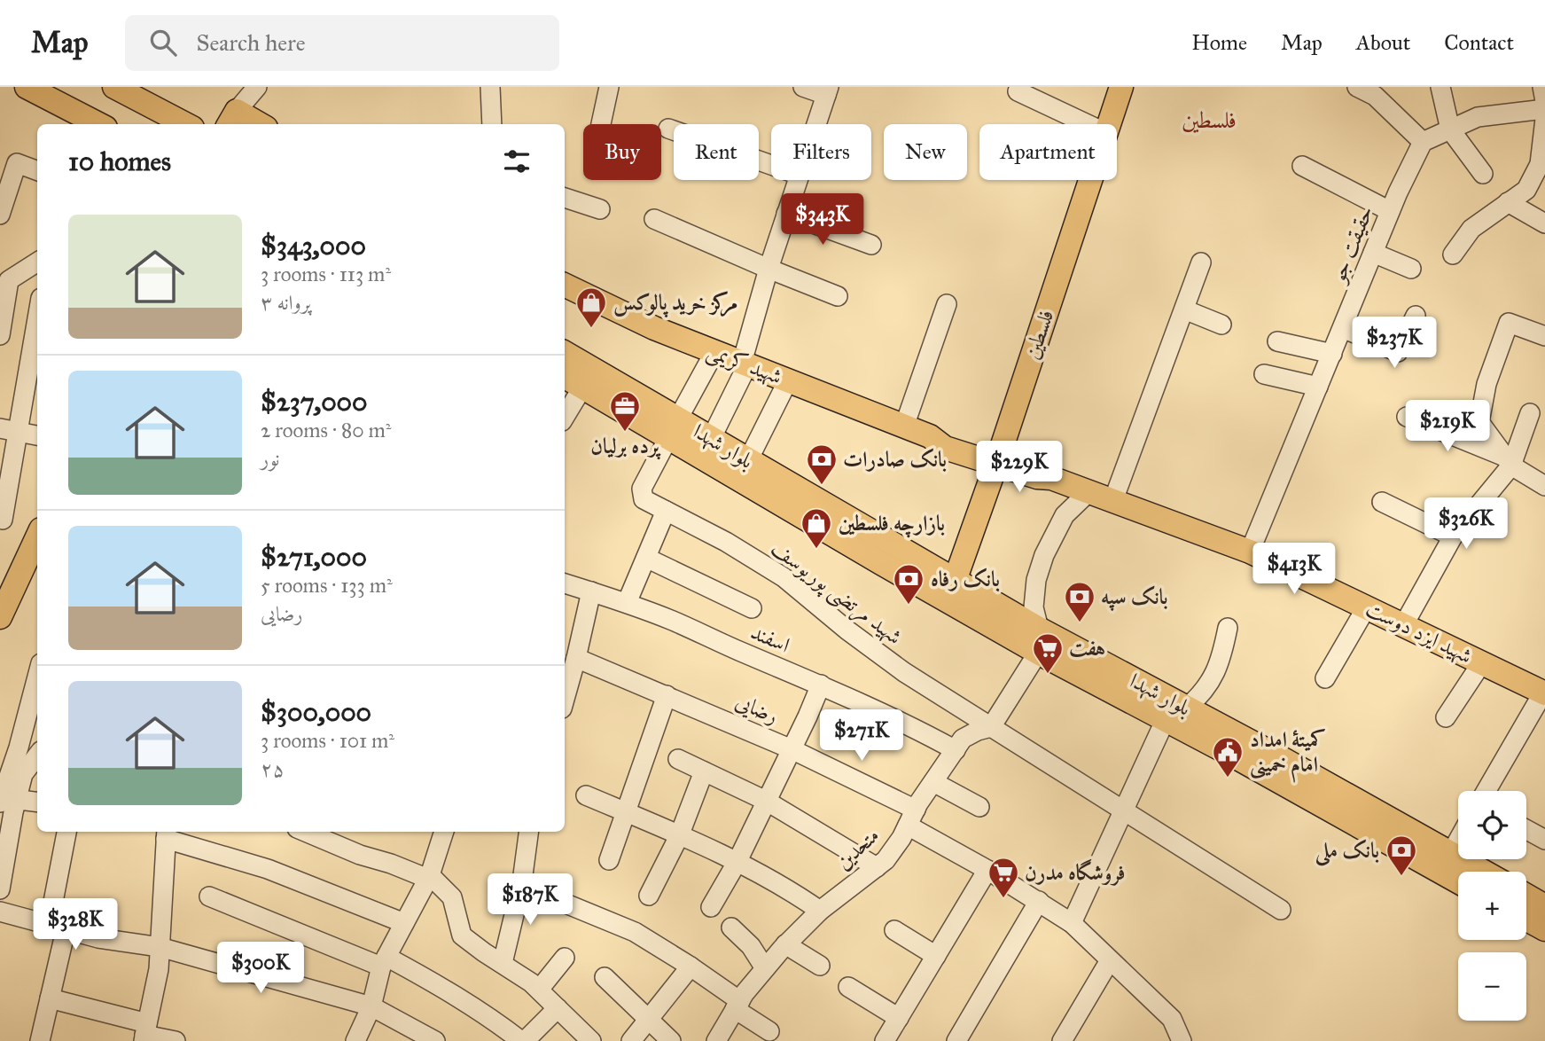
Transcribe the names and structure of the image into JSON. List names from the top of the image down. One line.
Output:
{"streets":{"main road":["فلسطین","شهید کریمی","بلوار شهدا","شهید ایزد دوست"],"street":["حقیقت جو","شهید مرتضی پوریوسف","اسفند","رضایی","متحدین"]},"crossings":[["حقیقت جو","شهید ایزد دوست"],["فلسطین","شهید کریمی"],["فلسطین","بلوار شهدا"],["فلسطین","شهید ایزد دوست"],["شهید کریمی","شهید ایزد دوست"],["بلوار شهدا","شهید مرتضی پوریوسف"],["شهید مرتضی پوریوسف","متحدین"],["اسفند","متحدین"],["رضایی","متحدین"]],"districts":["فلسطین"],"places":{"shop":["مركز خريد پالوكس","بازارچه فلسطین"],"office":["پرده برلیان"],"bank":["بانک صادرات","بانک رفاه","بانک سپه","بانک ملی"],"supermarket":["هفت","فروشگاه مدرن"],"public building":["کمیتهٔ امداد امام خمینی"]},"page":{"header":"Map","search":"Search here","nav":["Home","Map","About","Contact"],"chip":["Buy","Rent","Filters","New","Apartment"],"heading":"10 homes","price":["$343K","$237K","$219K","$229K","$326K","$413K","$271K","$187K","$328K","$300K"],"list":[{"name":"$343,000","note":"3 rooms · 113 m² · پروانه ۳"},{"name":"$237,000","note":"2 rooms · 80 m² · نور"},{"name":"$271,000","note":"5 rooms · 133 m² · رضایی"},{"name":"$300,000","note":"3 rooms · 101 m² · ۲۵"}],"map_buttons":["+","−"]}}
